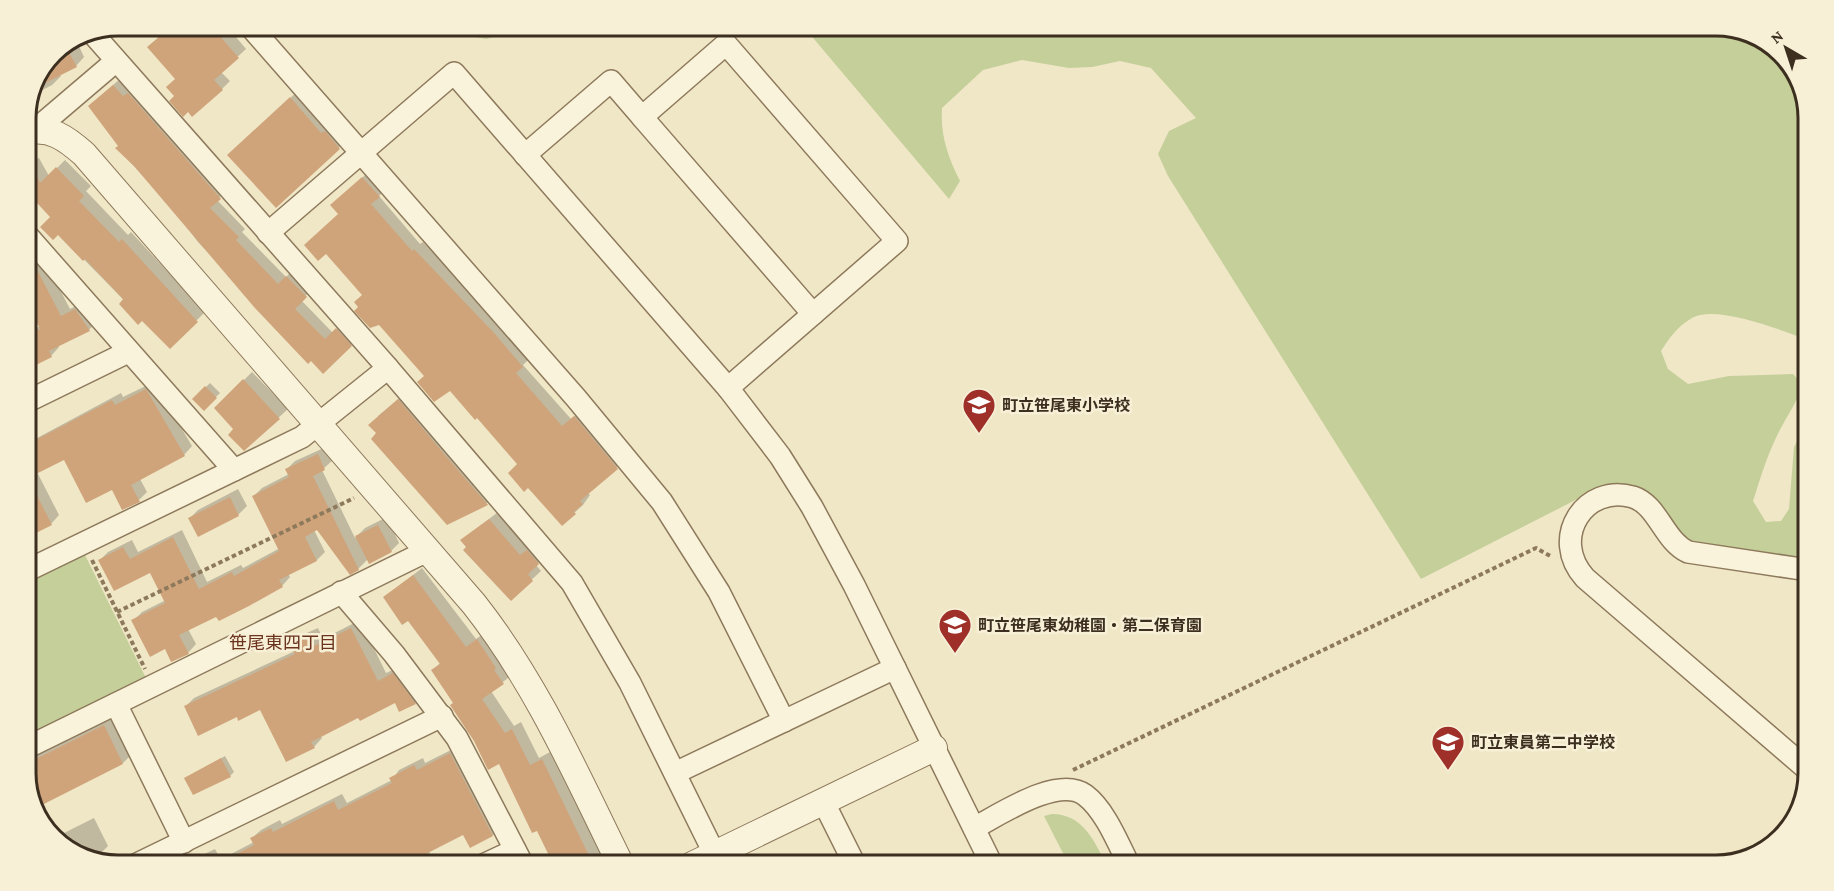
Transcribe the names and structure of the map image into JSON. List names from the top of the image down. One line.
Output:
{"districts":["笹尾東四丁目"],"places":{"school or university":["町立笹尾東小学校","町立笹尾東幼稚園・第二保育園","町立東員第二中学校"]},"north":"top left"}
